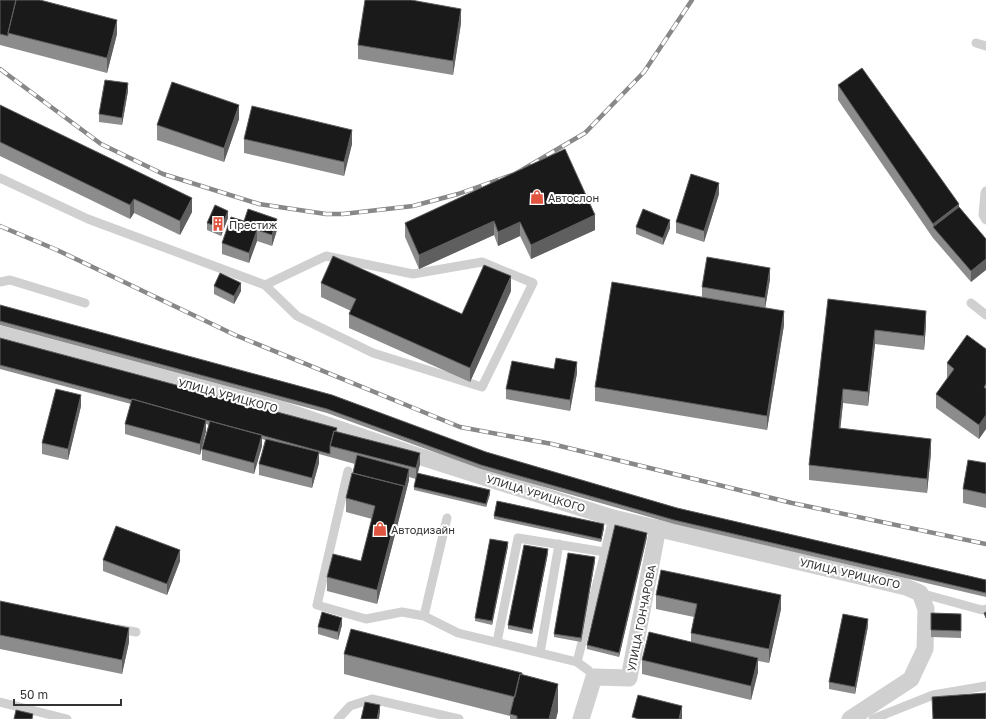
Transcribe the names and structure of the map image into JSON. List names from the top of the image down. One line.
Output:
{"streets":{"street":["УЛИЦА УРИЦКОГО","УЛИЦА ГОНЧАРОВА"]},"crossings":[["УЛИЦА УРИЦКОГО","УЛИЦА ГОНЧАРОВА"]],"places":{"shop":["Автослон","Автодизайн"],"building":["Престиж"]},"scale_bar":"50 m"}
